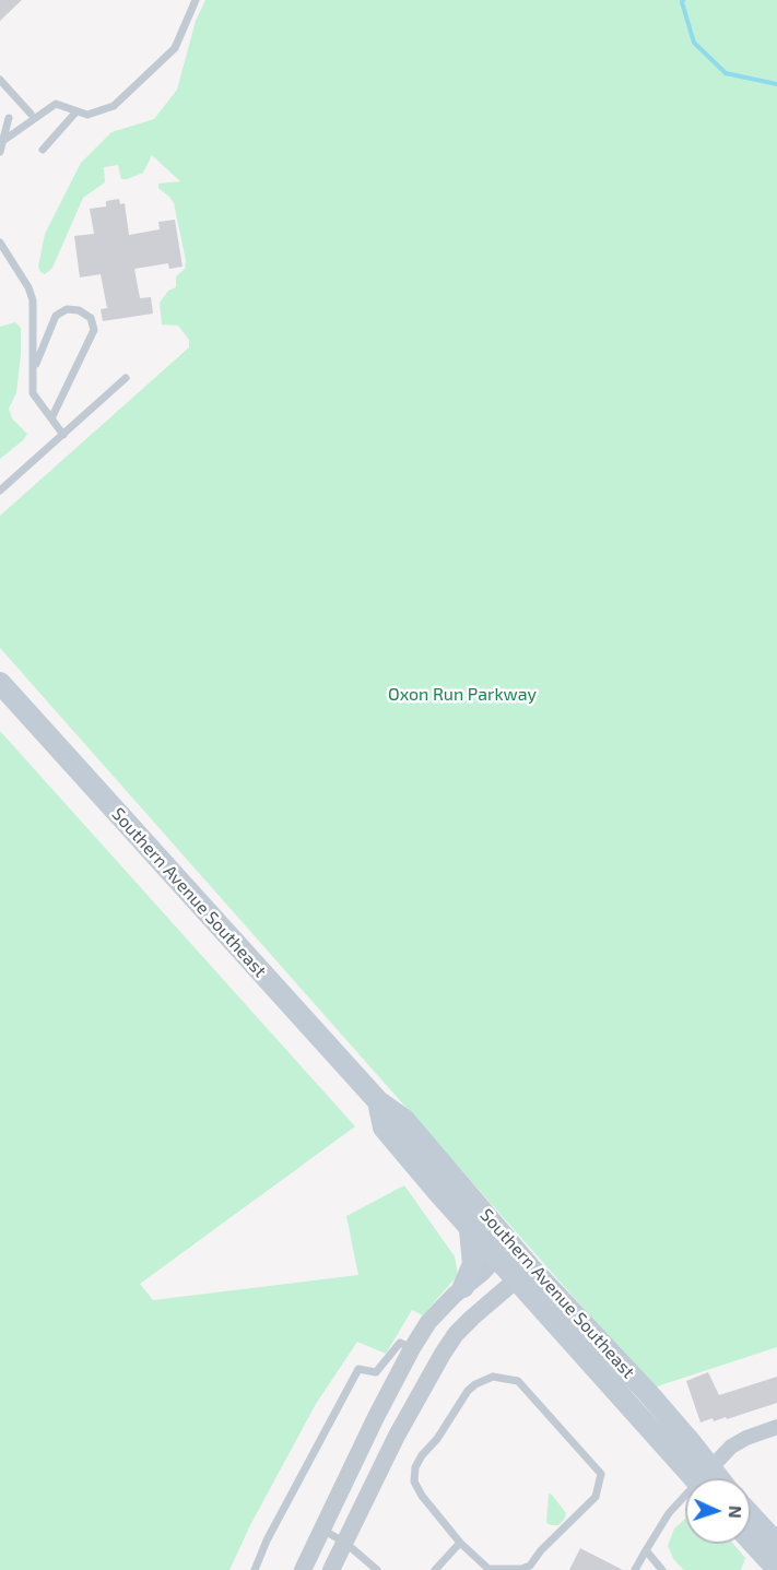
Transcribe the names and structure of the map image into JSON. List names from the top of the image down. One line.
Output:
{"streets":{"main road":["Southern Avenue Southeast"]},"parks":["Oxon Run Parkway"],"north":"right"}
